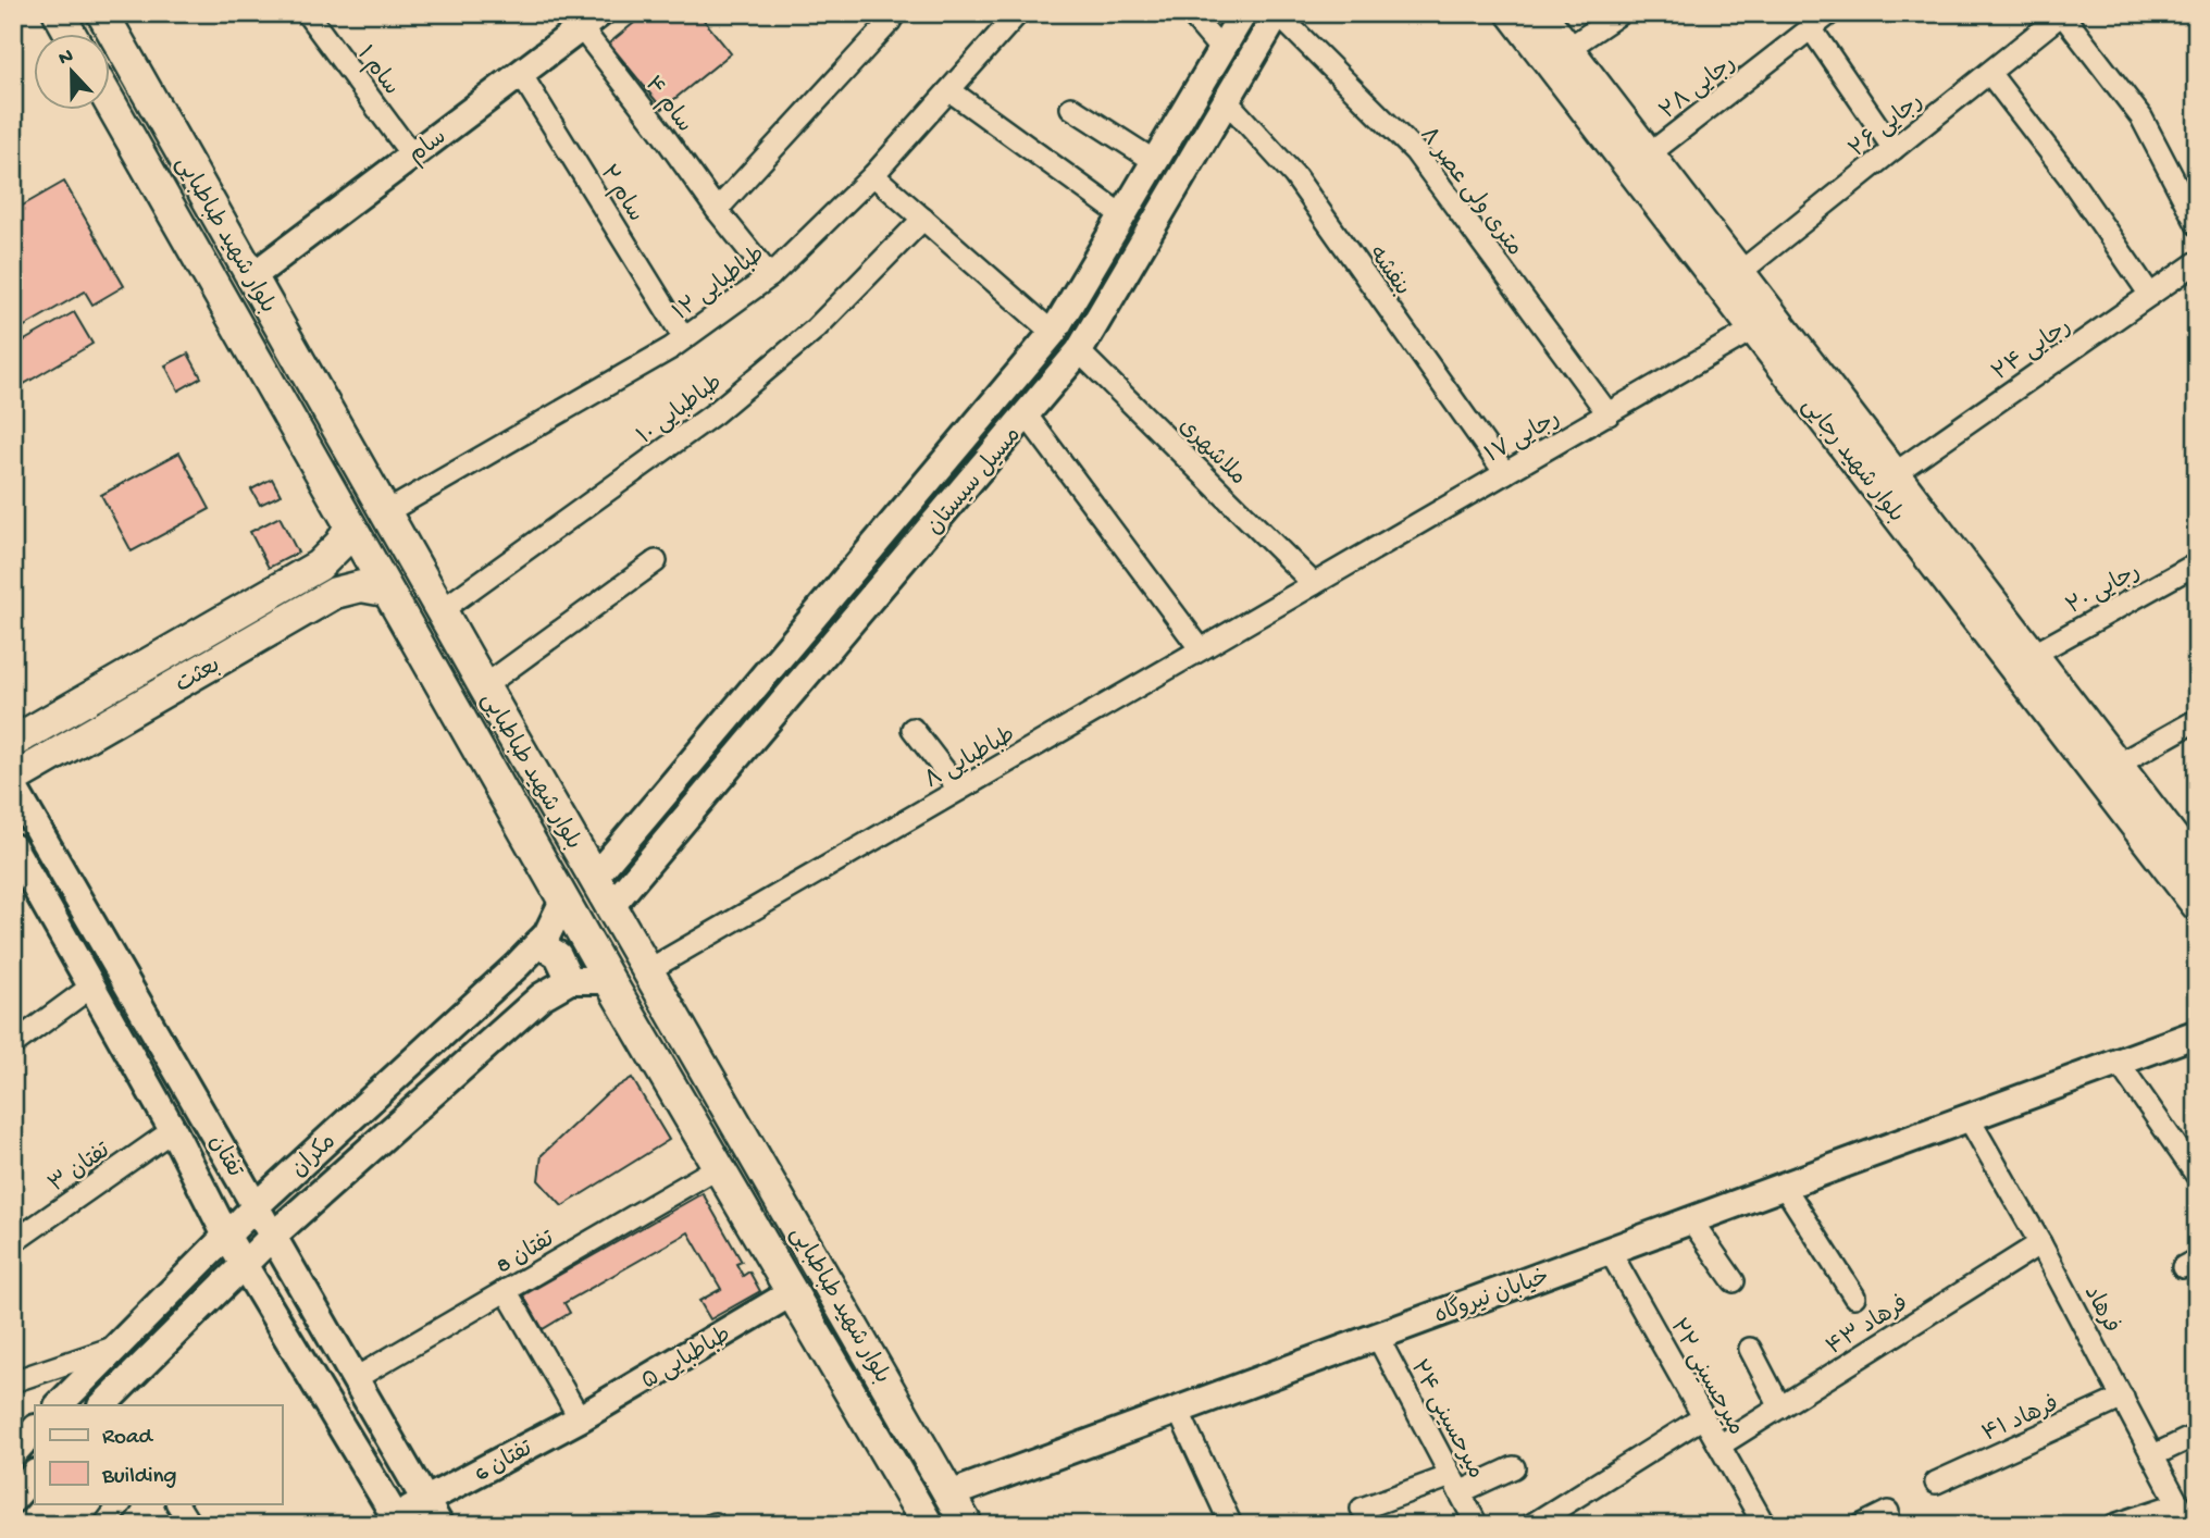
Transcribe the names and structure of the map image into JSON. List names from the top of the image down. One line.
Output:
{"streets":{"main road":["بلوار شهید طباطبایی","بلوار شهید رجایی","بعثت"],"street":["سام ۱","رجایی ۲۸","سام ۴","رجایی ۲۶","سام","۸ متری ولی عصر","سام ۲","بنفشه","طباطبایی ۱۲","رجایی ۲۴","طباطبایی ۱۰","رجایی ۱۷","ملاشهری","مسیل سیستان","رجایی ۲۰","طباطبایی ۸","مکران","تفتان","تفتان ۳","تفتان 8","خیابان نیروگاه","فرهاد","فرهاد ۴۳","طباطبایی ۵","میرحسینی ۲۲","فرهاد ۴۱","میرحسینی ۲۴","تفتان 6"]},"crossings":[["سام ۱","سام"],["رجایی ۲۸","بلوار شهید رجایی"],["سام ۴","سام"],["سام ۴","طباطبایی ۱۲"],["رجایی ۲۶","بلوار شهید رجایی"],["سام","سام ۲"],["سام","بلوار شهید طباطبایی"],["۸ متری ولی عصر","رجایی ۱۷"],["۸ متری ولی عصر","مسیل سیستان"],["سام ۲","طباطبایی ۱۲"],["بلوار شهید طباطبایی","طباطبایی ۱۲"],["بلوار شهید طباطبایی","طباطبایی ۱۰"],["بلوار شهید طباطبایی","مسیل سیستان"],["بلوار شهید طباطبایی","بعثت"],["بلوار شهید طباطبایی","طباطبایی ۸"],["بلوار شهید طباطبایی","مکران"],["بلوار شهید طباطبایی","تفتان 8"],["بلوار شهید طباطبایی","خیابان نیروگاه"],["بلوار شهید طباطبایی","طباطبایی ۵"],["بنفشه","رجایی ۱۷"],["بنفشه","مسیل سیستان"],["رجایی ۲۴","بلوار شهید رجایی"],["رجایی ۱۷","ملاشهری"],["رجایی ۱۷","بلوار شهید رجایی"],["رجایی ۱۷","طباطبایی ۸"],["ملاشهری","مسیل سیستان"],["ملاشهری","طباطبایی ۸"],["بلوار شهید رجایی","رجایی ۲۰"],["مکران","تفتان"],["تفتان","تفتان ۳"],["تفتان","تفتان 8"],["تفتان","تفتان 6"],["خیابان نیروگاه","فرهاد"],["خیابان نیروگاه","میرحسینی ۲۲"],["خیابان نیروگاه","میرحسینی ۲۴"],["فرهاد","فرهاد ۴۳"],["فرهاد","فرهاد ۴۱"],["فرهاد ۴۳","میرحسینی ۲۲"],["طباطبایی ۵","تفتان 6"]],"legend":["Road","Building"],"north":"top"}
